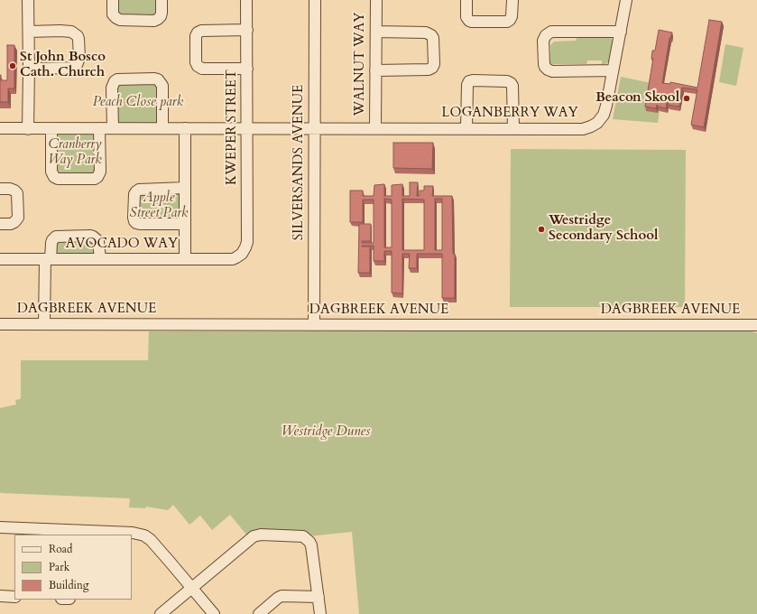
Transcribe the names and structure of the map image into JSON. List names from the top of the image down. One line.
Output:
{"streets":{"street":["WALNUT WAY","LOGANBERRY WAY","KWEPER STREET","SILVERSANDS AVENUE","AVOCADO WAY","DAGBREEK AVENUE"]},"crossings":[["WALNUT WAY","LOGANBERRY WAY"],["LOGANBERRY WAY","KWEPER STREET"],["LOGANBERRY WAY","SILVERSANDS AVENUE"],["KWEPER STREET","AVOCADO WAY"],["SILVERSANDS AVENUE","DAGBREEK AVENUE"]],"parks":["Peach Close park","Cranberry Way Park","Apple Street Park","Westridge Dunes"],"places":["St John Bosco Cath. Church","Beacon Skool","Westridge Secondary School"],"legend":["Road","Park","Building"]}
